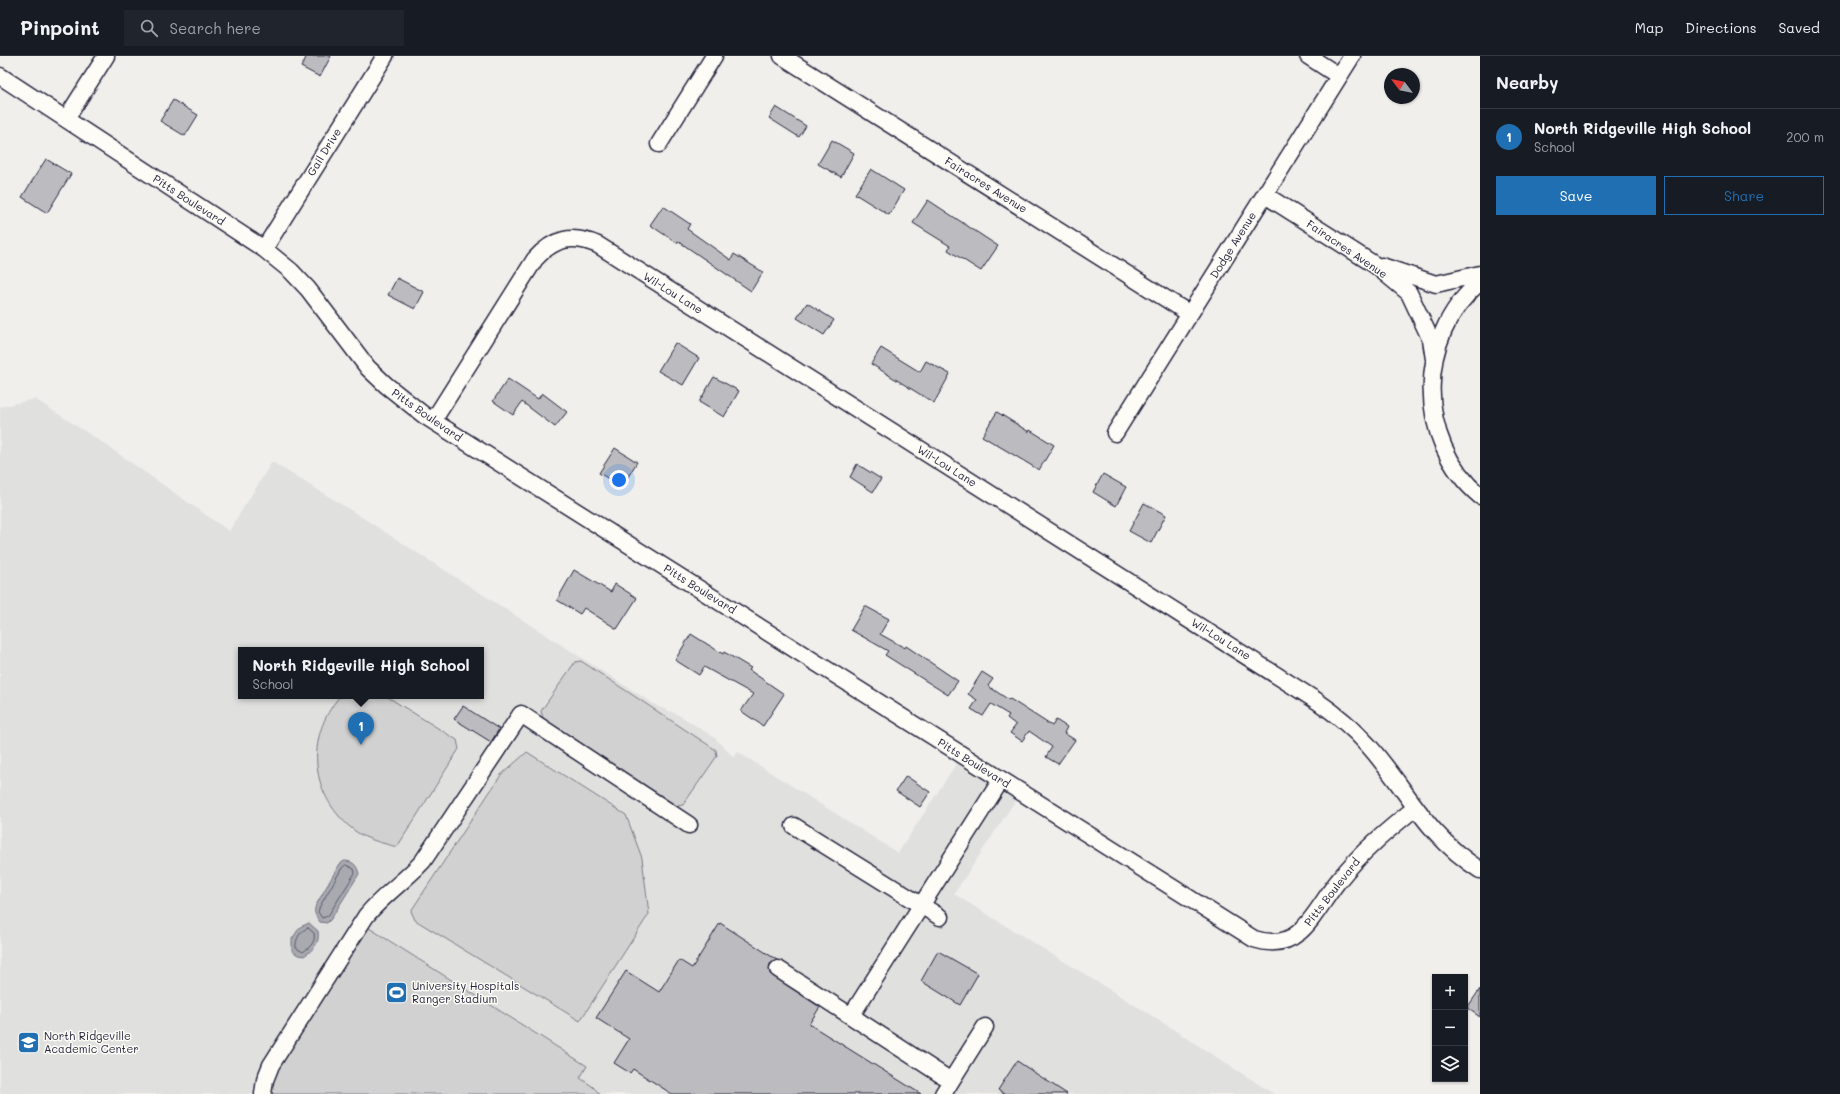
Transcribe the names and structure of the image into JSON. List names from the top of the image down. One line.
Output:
{"streets":{"street":["Gail Drive","Fairacres Avenue","Pitts Boulevard","Dodge Avenue","Wil-Lou Lane"]},"crossings":[["Gail Drive","Pitts Boulevard"],["Fairacres Avenue","Dodge Avenue"],["Pitts Boulevard","Wil-Lou Lane"]],"places":{"sports":["University Hospitals Ranger Stadium"],"school or university":["North Ridgeville Academic Center"]},"north":"top left","page":{"header":"Pinpoint","search":"Search here","nav":["Map","Directions","Saved"],"heading":"Nearby","list":[{"mark":"1","name":"North Ridgeville High School","note":"School","value":"200 m"}],"buttons":["Save","Share"],"popup":["North Ridgeville High School","School"],"pins":"1","map_buttons":["+","−"]}}
